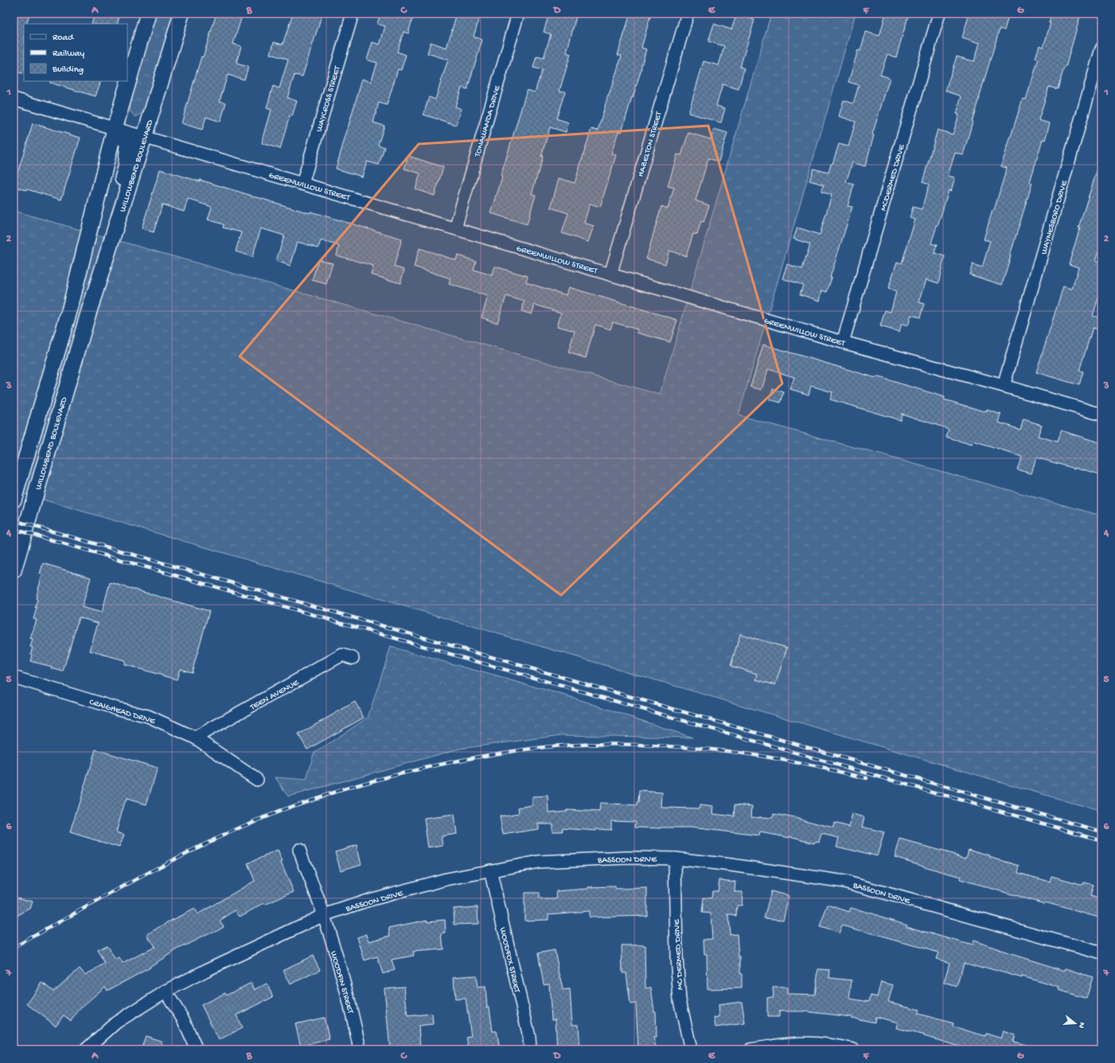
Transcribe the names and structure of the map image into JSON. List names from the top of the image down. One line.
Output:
{"streets":{"main road":["WILLOWBEND BOULEVARD"],"street":["WAYCROSS STREET","TONAWANDA DRIVE","HAZELTON STREET","MCDERMED DRIVE","GREENWILLOW STREET","WAYNESBORO DRIVE","TEEN AVENUE","CRAIGHEAD DRIVE","BASSOON DRIVE","MC DERMED DRIVE","WOODFOX STREET","WOODFIN STREET"]},"crossings":[["WAYCROSS STREET","GREENWILLOW STREET"],["TONAWANDA DRIVE","GREENWILLOW STREET"],["HAZELTON STREET","GREENWILLOW STREET"],["WILLOWBEND BOULEVARD","GREENWILLOW STREET"],["MCDERMED DRIVE","GREENWILLOW STREET"],["GREENWILLOW STREET","WAYNESBORO DRIVE"],["TEEN AVENUE","CRAIGHEAD DRIVE"],["BASSOON DRIVE","MC DERMED DRIVE"],["BASSOON DRIVE","WOODFOX STREET"],["BASSOON DRIVE","WOODFIN STREET"]],"legend":["Road","Railway","Building"],"north":"right","grid":{"columns":["A","B","C","D","E","F","G"],"rows":["1","2","3","4","5","6","7"]}}
